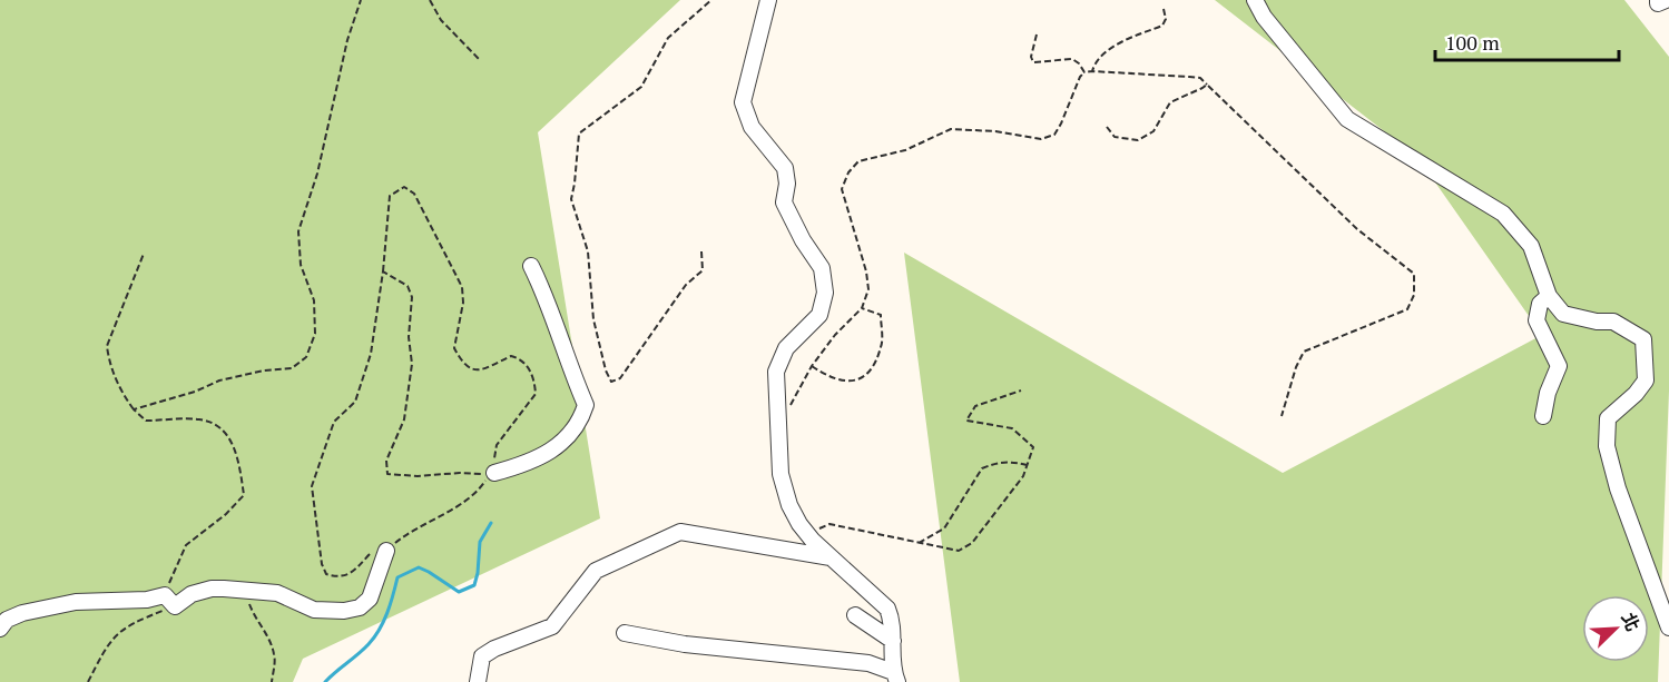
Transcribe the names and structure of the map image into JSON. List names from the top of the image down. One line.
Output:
{"scale_bar":"100 m","north":"top right"}
